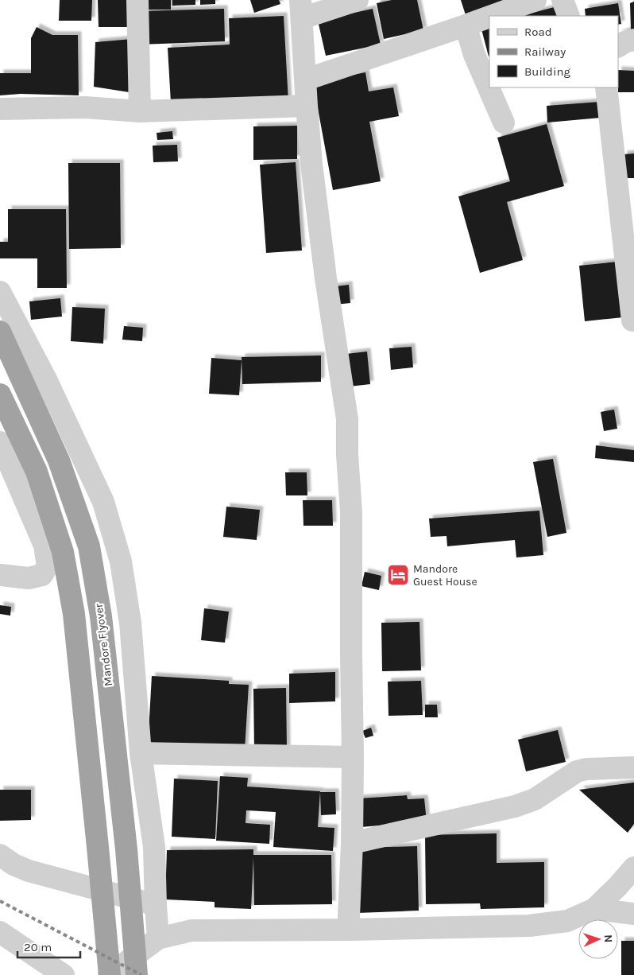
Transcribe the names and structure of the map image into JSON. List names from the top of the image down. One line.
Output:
{"streets":{"highway":["Mandore Flyover"]},"places":{"hotel":["Mandore Guest House"]},"legend":["Road","Railway","Building"],"scale_bar":"20 m","north":"right"}
